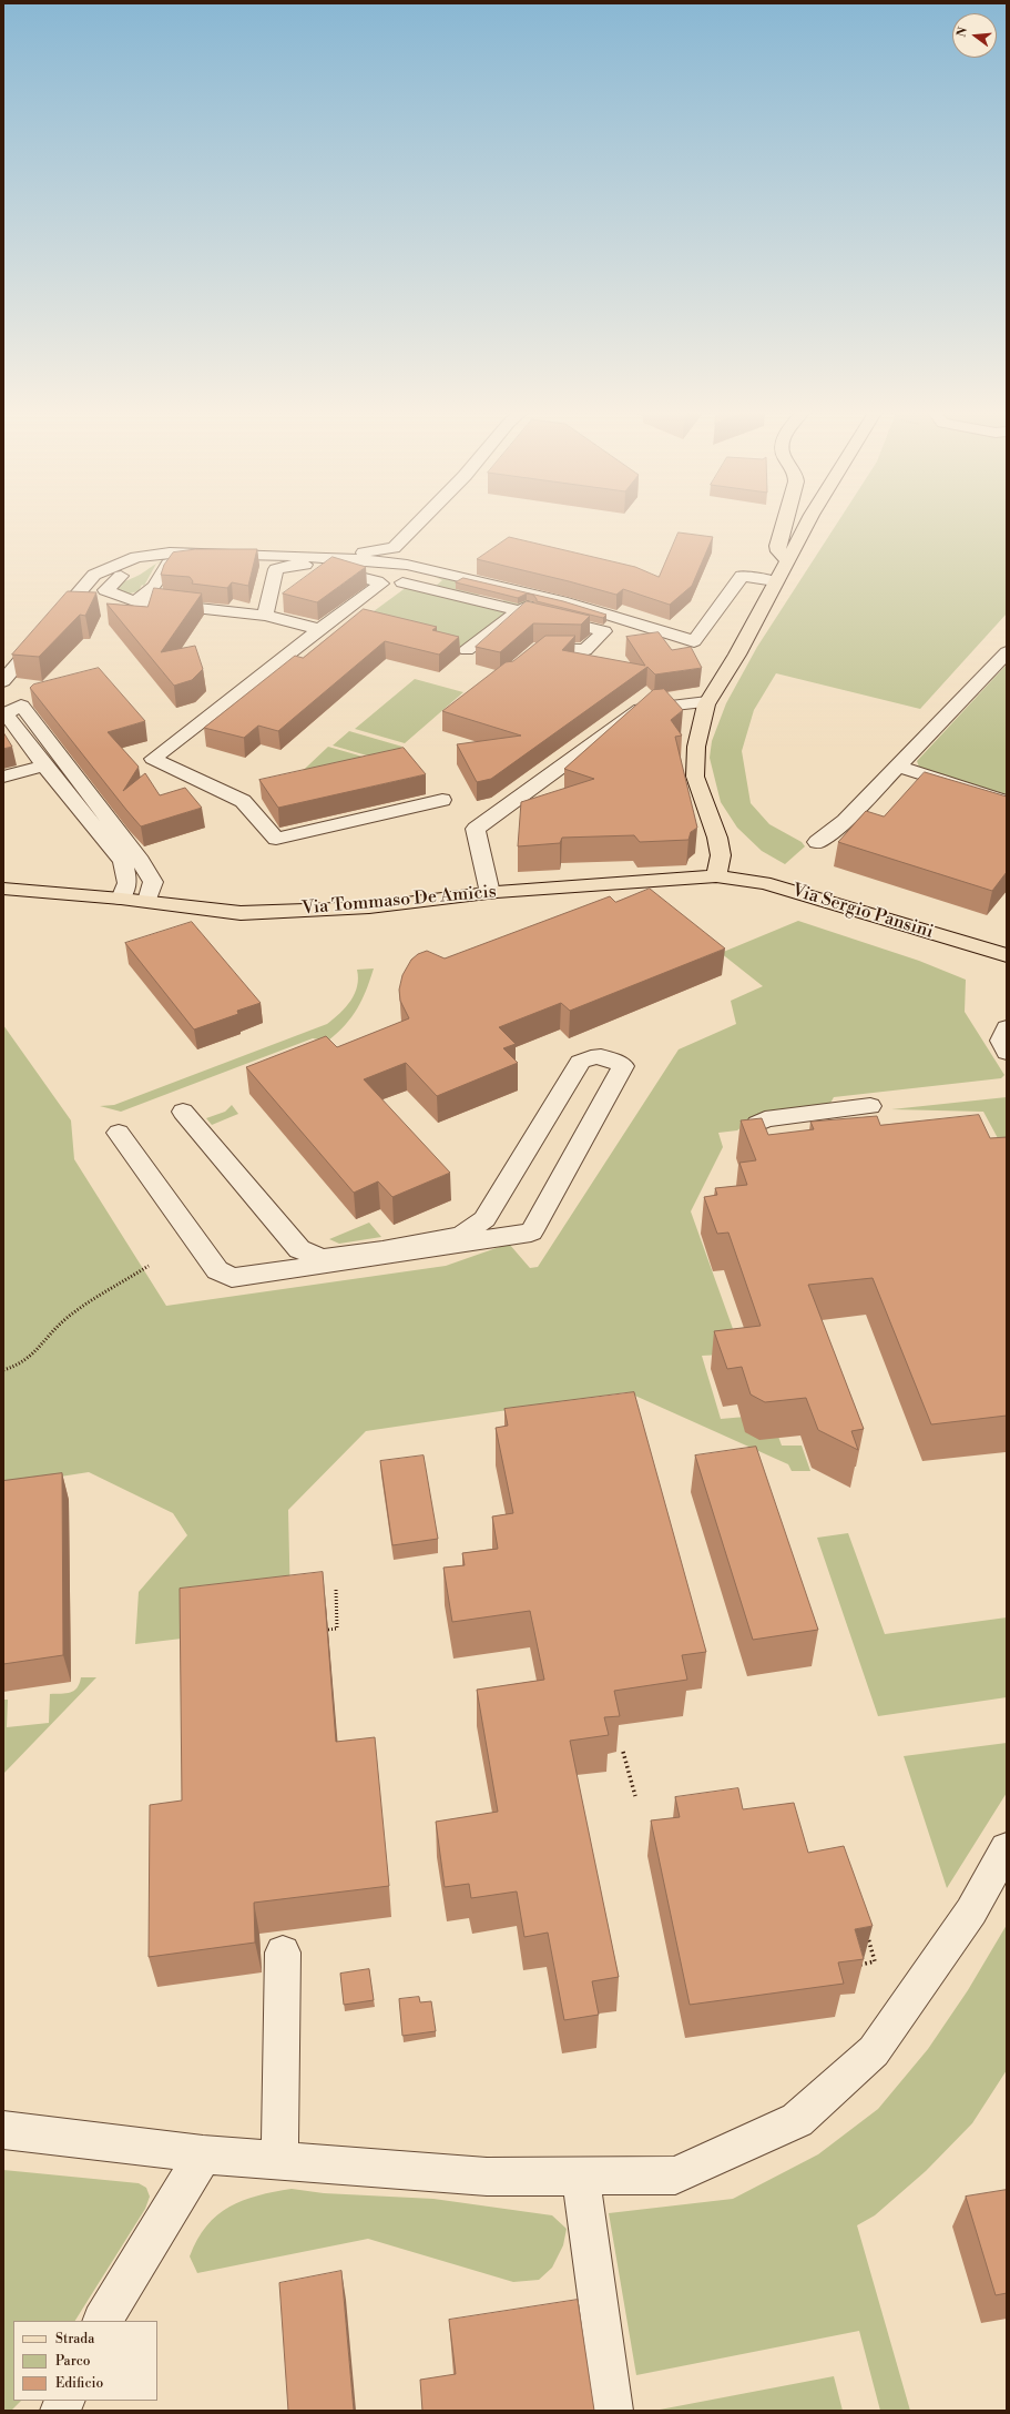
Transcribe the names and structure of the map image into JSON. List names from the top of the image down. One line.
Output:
{"streets":{"main road":["Via Tommaso De Amicis","Via Sergio Pansini"]},"crossings":[["Via Tommaso De Amicis","Via Sergio Pansini"]],"legend":["Strada","Parco","Edificio"],"north":"left"}
